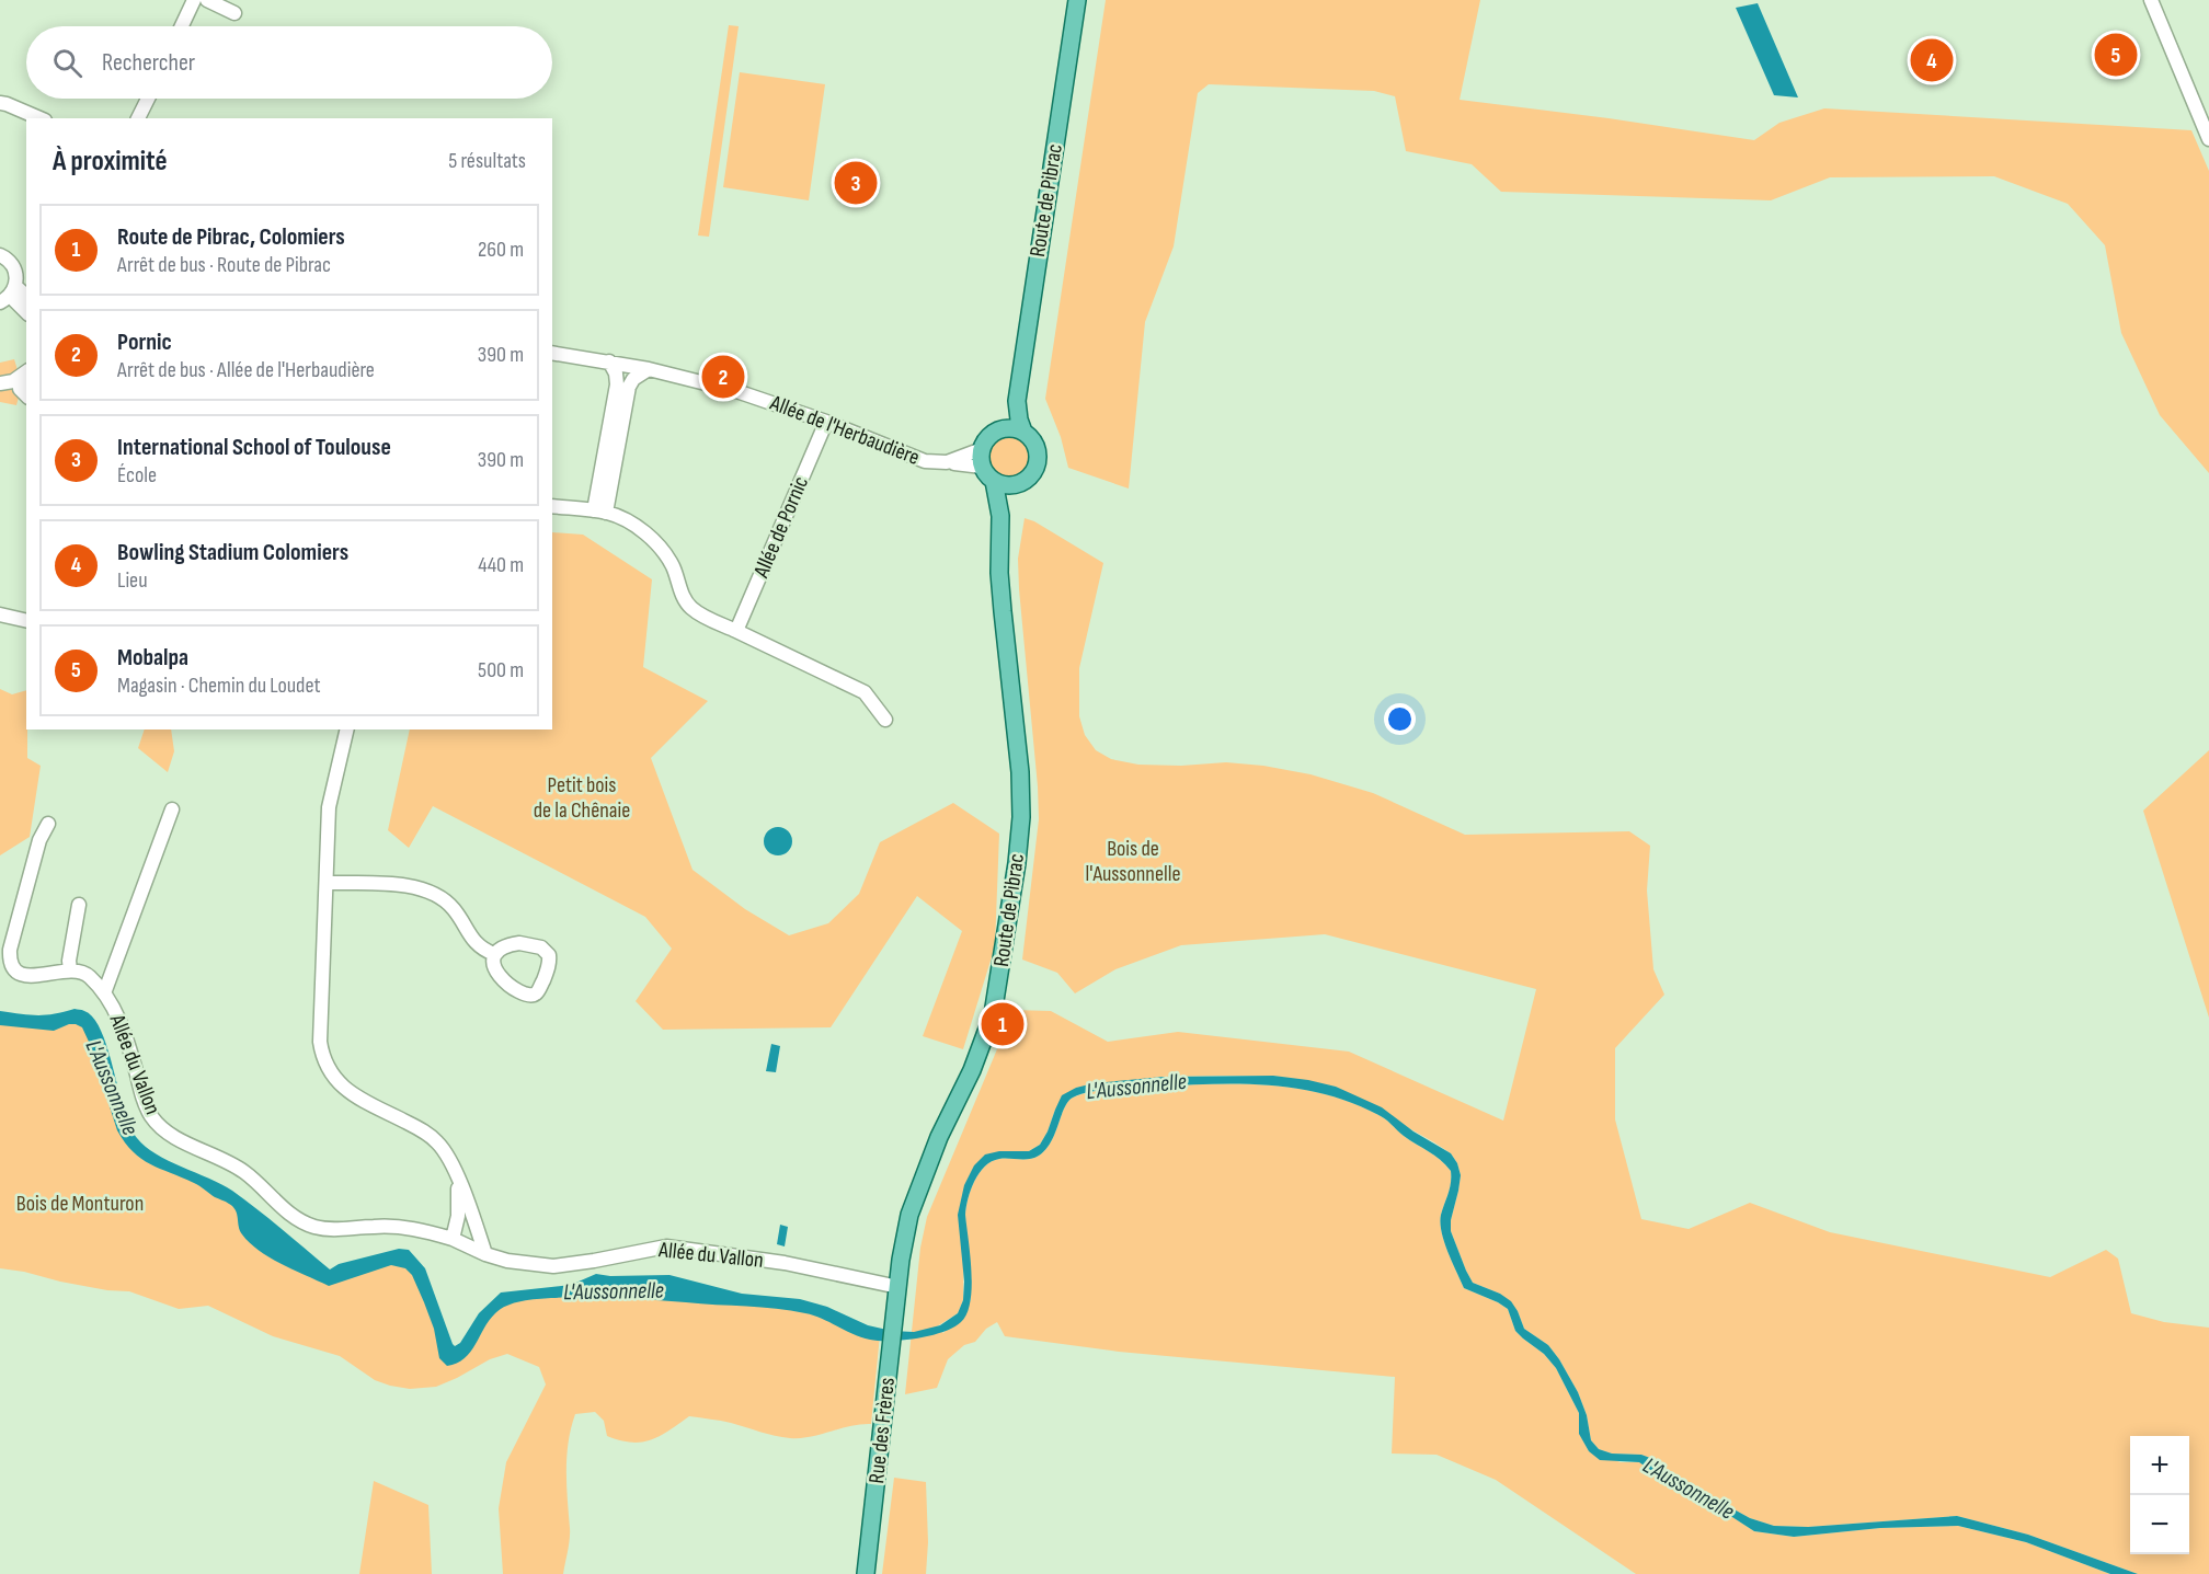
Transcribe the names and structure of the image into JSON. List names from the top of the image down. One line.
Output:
{"streets":{"main road":["Route de Pibrac","Rue des Frères"],"street":["Allée de l'Herbaudière","Allée de Pornic","Allée du Vallon"]},"crossings":[["Route de Pibrac","Allée de l'Herbaudière"],["Route de Pibrac","Allée du Vallon"],["Route de Pibrac","Rue des Frères"],["Allée de l'Herbaudière","Allée de Pornic"],["Allée du Vallon","Rue des Frères"]],"water":["L'Aussonnelle"],"parks":["Petit bois de la Chênaie","Bois de l'Aussonnelle","Bois de Monturon"],"page":{"search":"Rechercher","pins":["5","4","3","2","1"],"heading":["À proximité","5 résultats"],"list":[{"mark":"1","name":"Route de Pibrac, Colomiers","note":"Arrêt de bus · Route de Pibrac","value":"260 m"},{"mark":"2","name":"Pornic","note":"Arrêt de bus · Allée de l'Herbaudière","value":"390 m"},{"mark":"3","name":"International School of Toulouse","note":"École","value":"390 m"},{"mark":"4","name":"Bowling Stadium Colomiers","note":"Lieu","value":"440 m"},{"mark":"5","name":"Mobalpa","note":"Magasin · Chemin du Loudet","value":"500 m"}],"map_buttons":["+","−"]}}
